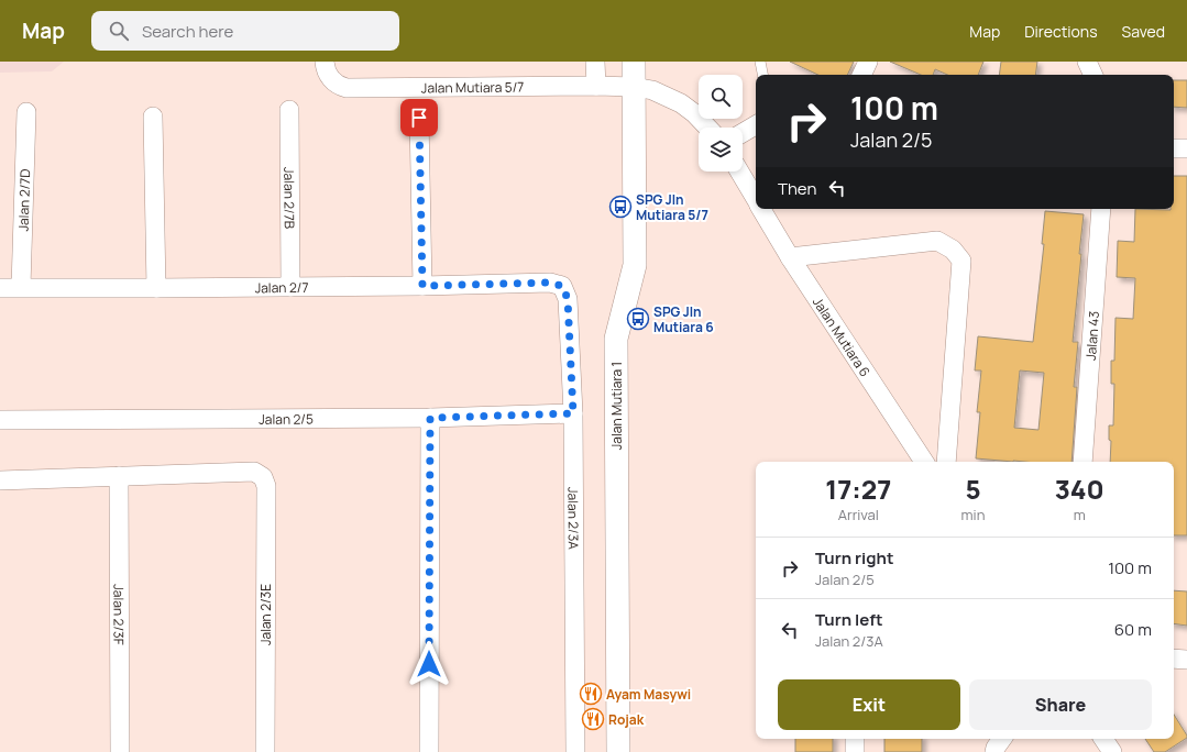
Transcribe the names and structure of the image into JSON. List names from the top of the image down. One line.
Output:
{"streets":{"street":["Jalan Mutiara 5/7","Jalan 2/7B","Jalan 2/7D","Jalan 2/7","Jalan 43","Jalan Mutiara 6","Jalan Mutiara 1","Jalan 2/5","Jalan 2/3A","Jalan 2/3F","Jalan 2/3E"]},"crossings":[["Jalan Mutiara 5/7","Jalan Mutiara 1"],["Jalan 2/7B","Jalan 2/7"],["Jalan 2/7D","Jalan 2/7"],["Jalan 2/7","Jalan 2/3A"],["Jalan 2/5","Jalan 2/3A"],["Jalan 2/3F","Jalan 2/3E"]],"places":{"bus stop":["SPG Jln Mutiara 5/7","SPG Jln Mutiara 6"],"restaurant":["Ayam Masywi","Rojak"]},"page":{"header":"Map","search":"Search here","nav":["Map","Directions","Saved"],"turn":["100 m","Jalan 2/5"],"then":"Then","eta":["17:27","Arrival","5","min","340","m"],"list":[{"name":"Turn right","note":"Jalan 2/5","value":"100 m"},{"name":"Turn left","note":"Jalan 2/3A","value":"60 m"}],"buttons":["Exit","Share"]}}
